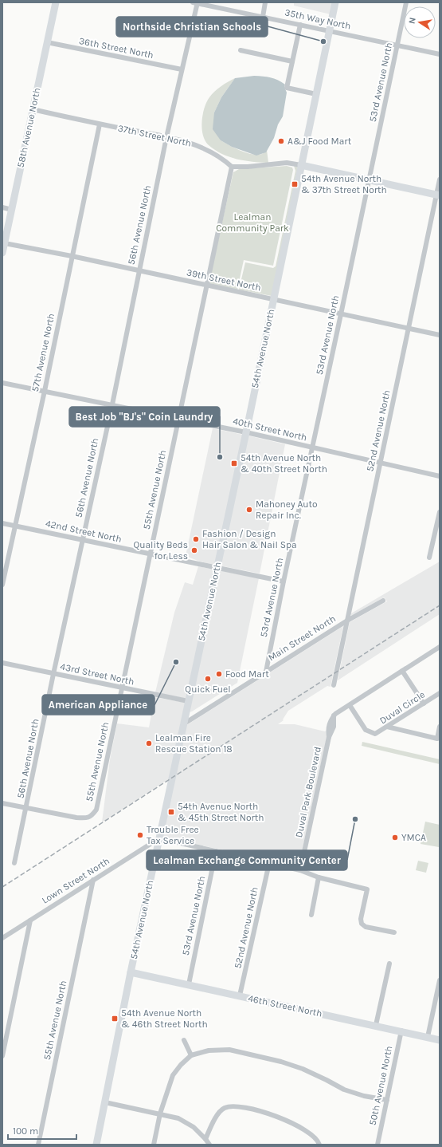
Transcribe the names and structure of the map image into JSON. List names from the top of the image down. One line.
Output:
{"streets":{"main road":["58th Avenue North","54th Avenue North","46th Street North"],"street":["35th Way North","36th Street North","53rd Avenue North","37th Street North","56th Avenue North","39th Street North","57th Avenue North","40th Street North","52nd Avenue North","55th Avenue North","42nd Street North","Main Street North","43rd Street North","Duval Circle","Duval Park Boulevard","Lown Street North","50th Avenue North"]},"crossings":[["35th Way North","53rd Avenue North"],["35th Way North","56th Avenue North"],["35th Way North","54th Avenue North"],["36th Street North","58th Avenue North"],["36th Street North","56th Avenue North"],["53rd Avenue North","39th Street North"],["53rd Avenue North","40th Street North"],["53rd Avenue North","42nd Street North"],["53rd Avenue North","Main Street North"],["53rd Avenue North","46th Street North"],["58th Avenue North","37th Street North"],["58th Avenue North","39th Street North"],["37th Street North","56th Avenue North"],["37th Street North","57th Avenue North"],["37th Street North","55th Avenue North"],["56th Avenue North","39th Street North"],["56th Avenue North","40th Street North"],["56th Avenue North","55th Avenue North"],["56th Avenue North","42nd Street North"],["56th Avenue North","43rd Street North"],["39th Street North","54th Avenue North"],["39th Street North","57th Avenue North"],["39th Street North","52nd Avenue North"],["39th Street North","55th Avenue North"],["54th Avenue North","40th Street North"],["54th Avenue North","42nd Street North"],["54th Avenue North","Main Street North"],["54th Avenue North","43rd Street North"],["54th Avenue North","Lown Street North"],["54th Avenue North","46th Street North"],["57th Avenue North","40th Street North"],["57th Avenue North","42nd Street North"],["40th Street North","52nd Avenue North"],["40th Street North","55th Avenue North"],["52nd Avenue North","Main Street North"],["52nd Avenue North","46th Street North"],["55th Avenue North","42nd Street North"],["55th Avenue North","43rd Street North"],["55th Avenue North","Lown Street North"],["Duval Circle","Duval Park Boulevard"],["46th Street North","50th Avenue North"]],"parks":["Lealman Community Park"],"places":{"other":["Northside Christian Schools","A&J Food Mart","Best Job \"BJ's\" Coin Laundry","Mahoney Auto Repair Inc.","Fashion / Design Hair Salon & Nail Spa","Quality Beds for Less","American Appliance","Food Mart","Quick Fuel","Lealman Fire Rescue Station 18","Lealman Exchange Community Center","Trouble Free Tax Service","YMCA"],"transit":["54th Avenue North & 37th Street North","54th Avenue North & 40th Street North","54th Avenue North & 45th Street North","54th Avenue North & 46th Street North"]},"scale_bar":"100 m","north":"left"}
